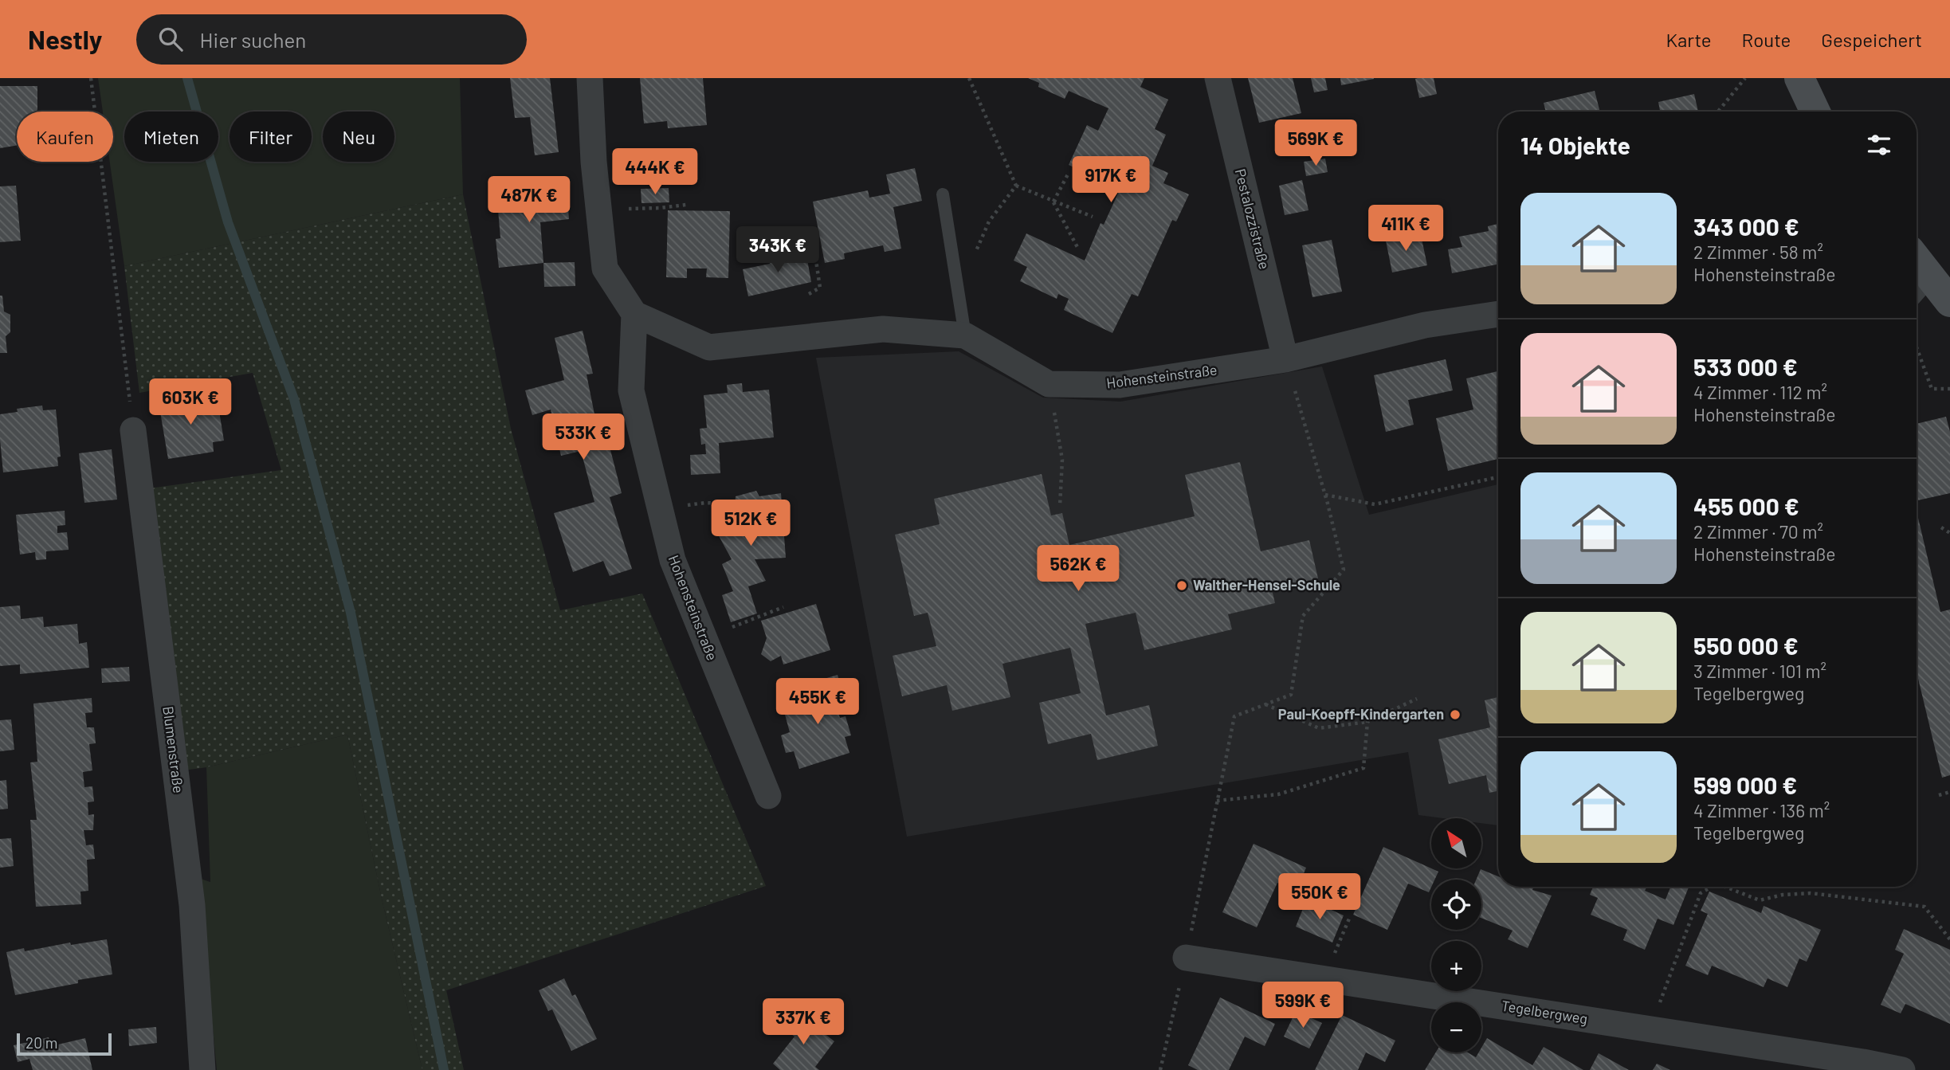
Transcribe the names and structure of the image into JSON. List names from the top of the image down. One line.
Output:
{"streets":{"street":["Pestalozzistraße","Hohensteinstraße","Blumenstraße","Tegelbergweg"]},"crossings":[["Pestalozzistraße","Hohensteinstraße"]],"places":["Walther-Hensel-Schule","Paul-Koepff-Kindergarten"],"scale_bar":"20 m","north":"top left","page":{"header":"Nestly","search":"Hier suchen","nav":["Karte","Route","Gespeichert"],"chip":["Kaufen","Mieten","Filter","Neu"],"heading":"14 Objekte","price":["569K €","444K €","917K €","487K €","411K €","343K €","603K €","533K €","512K €","562K €","455K €","550K €","599K €","337K €"],"list":[{"name":"343 000 €","note":"2 Zimmer · 58 m² · Hohensteinstraße"},{"name":"533 000 €","note":"4 Zimmer · 112 m² · Hohensteinstraße"},{"name":"455 000 €","note":"2 Zimmer · 70 m² · Hohensteinstraße"},{"name":"550 000 €","note":"3 Zimmer · 101 m² · Tegelbergweg"},{"name":"599 000 €","note":"4 Zimmer · 136 m² · Tegelbergweg"}],"map_buttons":["+","−"],"scale":"20 m"}}
